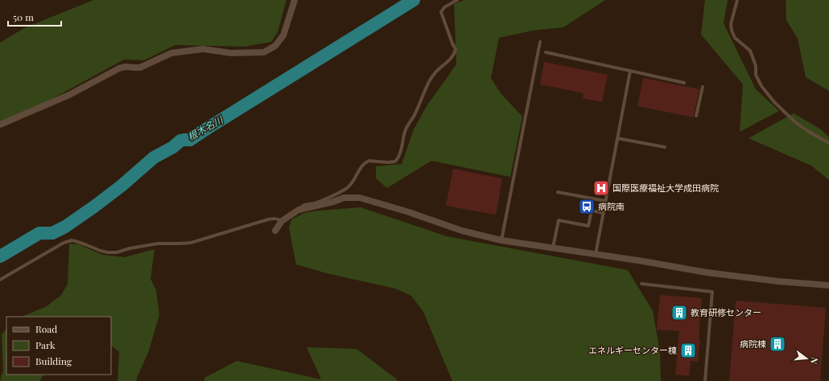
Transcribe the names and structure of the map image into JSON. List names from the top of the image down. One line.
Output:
{"water":["根木名川"],"places":{"hospital":["国際医療福祉大学成田病院"],"bus stop":["病院南"],"building":["教育研修センター","病院棟","エネルギーセンター棟"]},"legend":["Road","Park","Building"],"scale_bar":"50 m","north":"right"}
